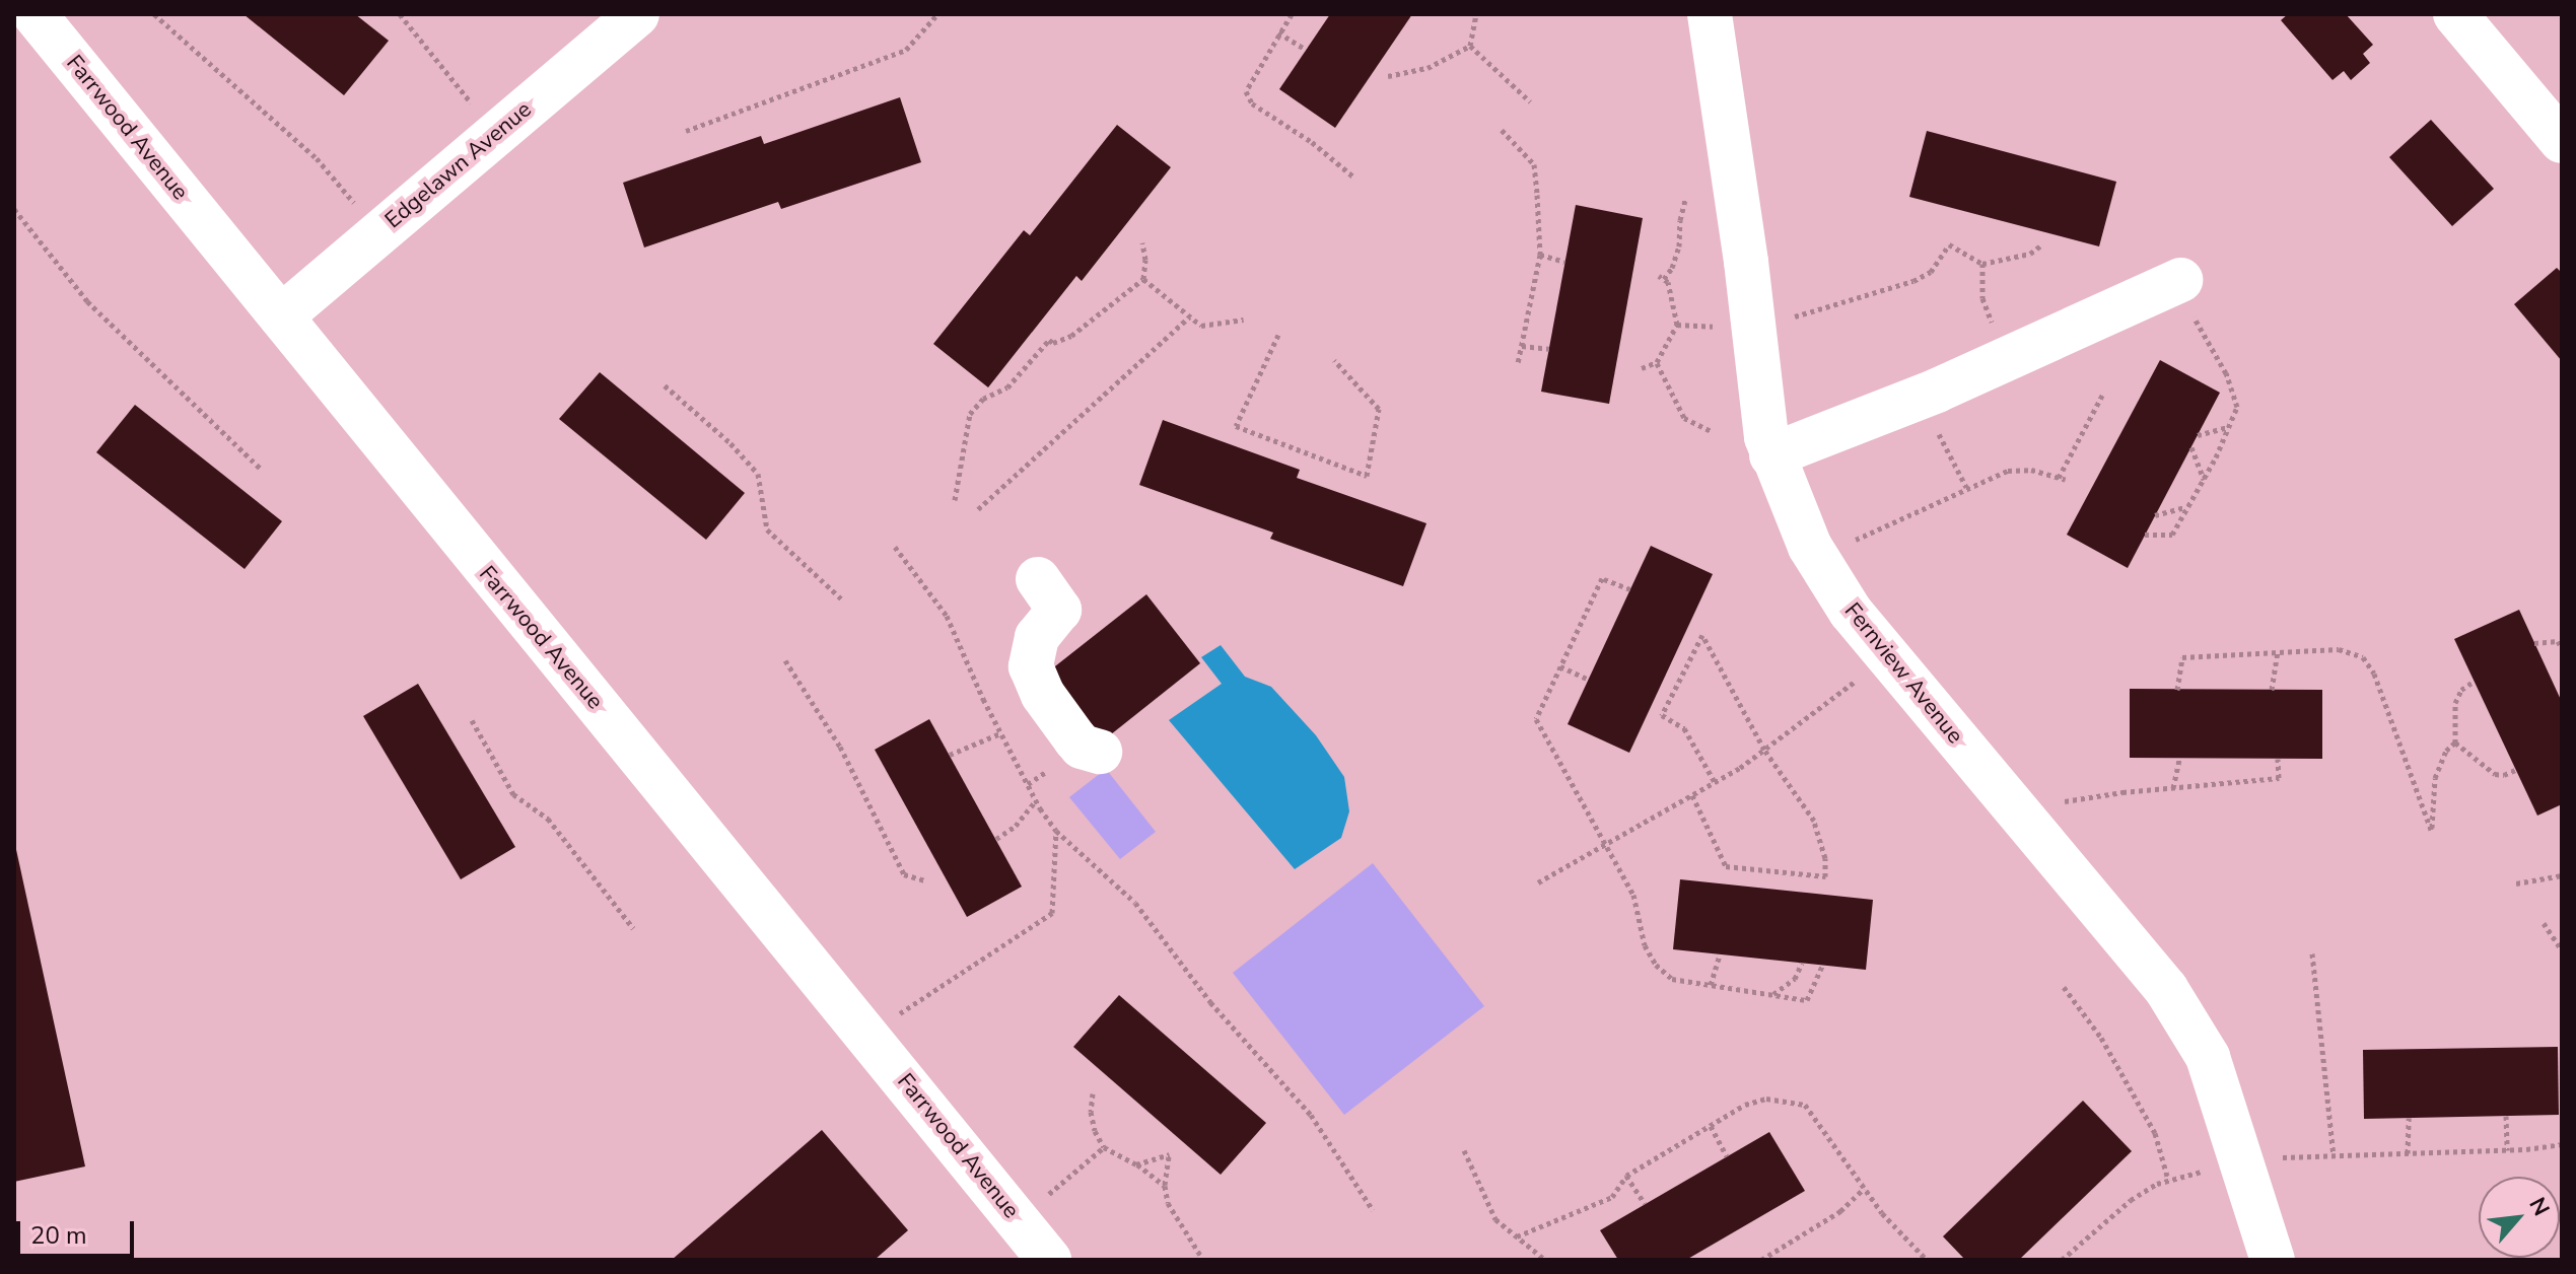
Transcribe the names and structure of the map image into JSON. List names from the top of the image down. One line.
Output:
{"streets":{"street":["Farrwood Avenue","Edgelawn Avenue","Fernview Avenue"]},"crossings":[["Farrwood Avenue","Edgelawn Avenue"]],"scale_bar":"20 m","north":"top right"}
